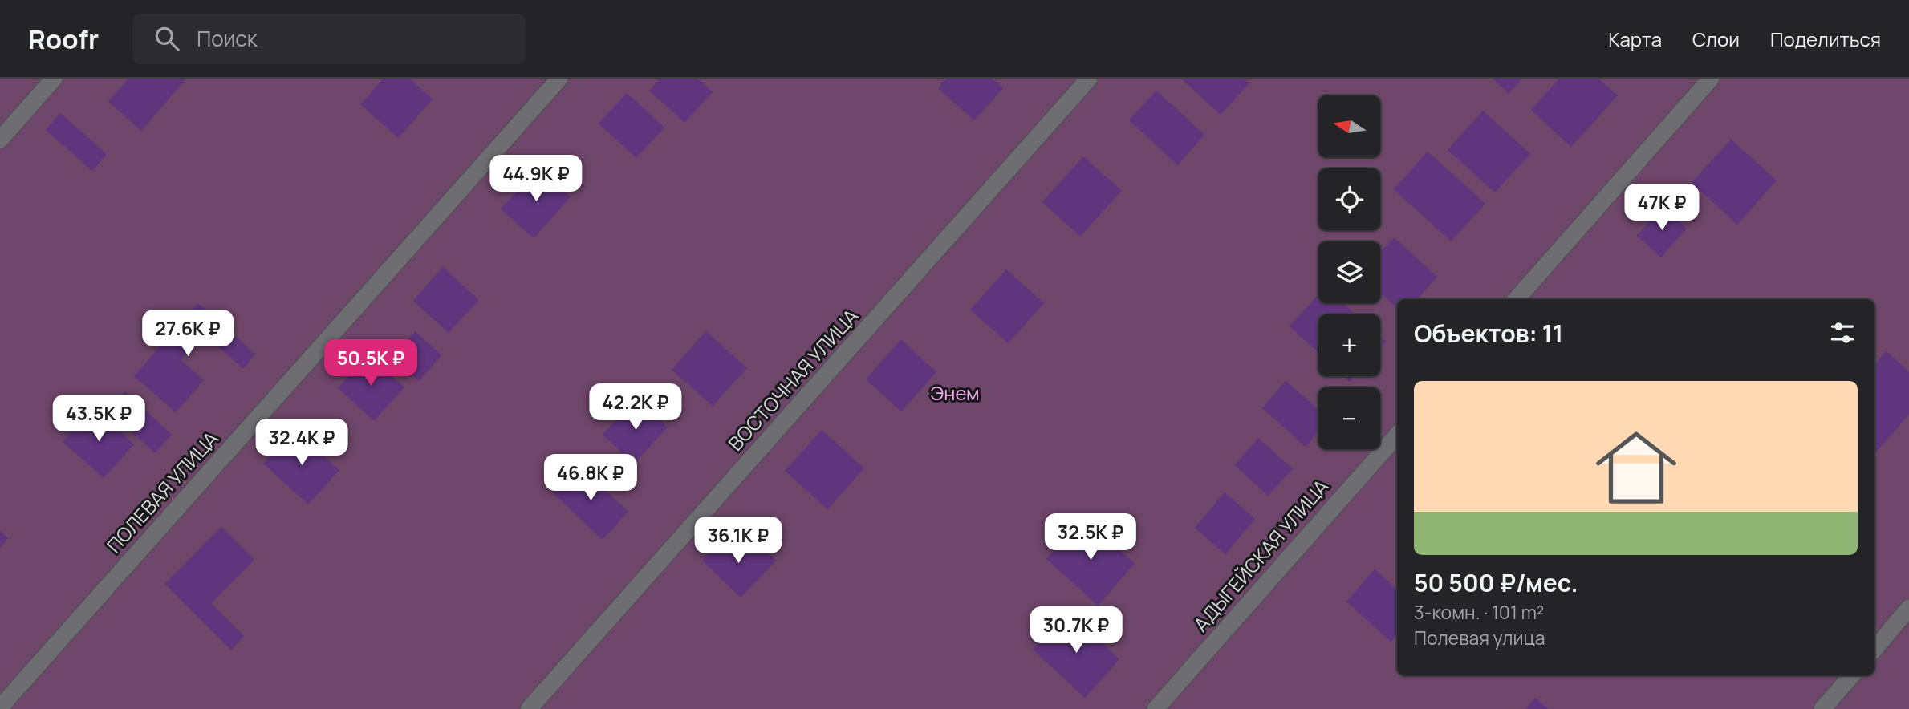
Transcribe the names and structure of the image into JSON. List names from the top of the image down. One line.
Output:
{"streets":{"street":["ВОСТОЧНАЯ УЛИЦА","ПОЛЕВАЯ УЛИЦА","АДЫГЕЙСКАЯ УЛИЦА"]},"parks":["Энем"],"north":"left","page":{"header":"Roofr","search":"Поиск","nav":["Карта","Слои","Поделиться"],"map_buttons":["+","−"],"price":["44.9K ₽","47K ₽","27.6K ₽","50.5K ₽","42.2K ₽","43.5K ₽","32.4K ₽","46.8K ₽","32.5K ₽","36.1K ₽","30.7K ₽"],"heading":"Объектов: 11","list":[{"name":"50 500 ₽/мес.","note":"3-комн. · 101 m² · Полевая улица"}]}}
